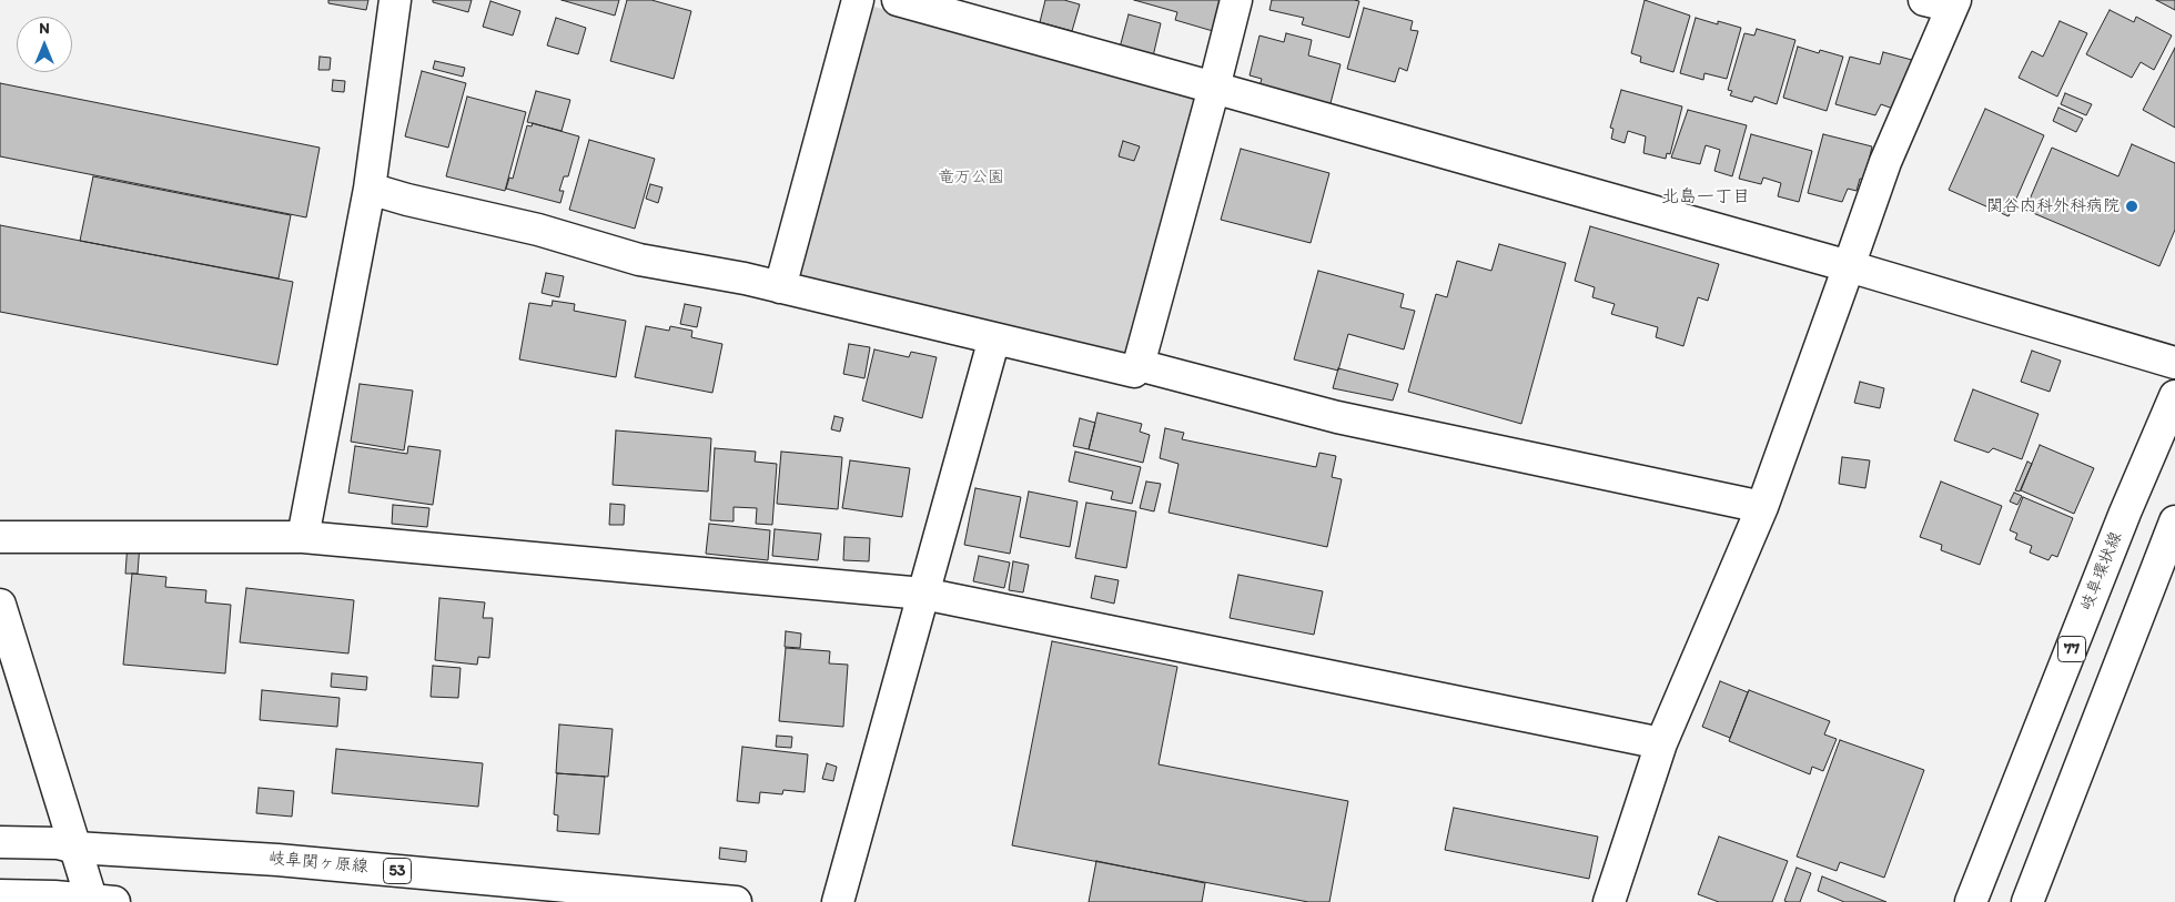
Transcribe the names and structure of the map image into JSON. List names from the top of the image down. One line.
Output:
{"streets":{"street":["岐阜環状線","77","岐阜関ヶ原線","53"]},"districts":["北島一丁目"],"parks":["竜万公園"],"places":["関谷内科外科病院"],"north":"top"}
